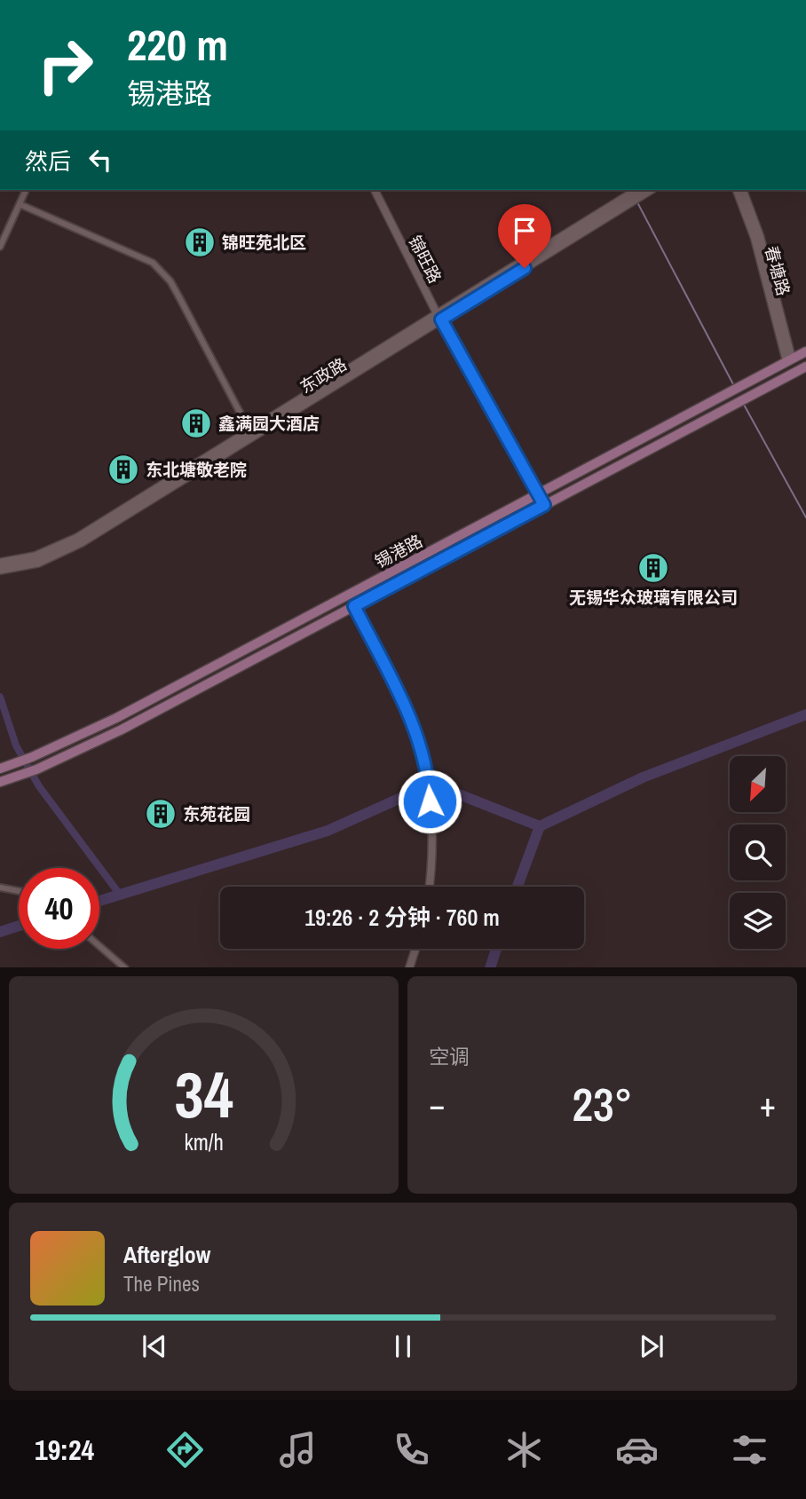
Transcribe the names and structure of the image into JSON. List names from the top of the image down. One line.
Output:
{"streets":{"main road":["东政路","锡港路"],"street":["锦旺路","春塘路"]},"crossings":[["锦旺路","东政路"],["锦旺路","锡港路"],["春塘路","锡港路"]],"places":{"building":["锦旺苑北区","鑫满园大酒店","东北塘敬老院","无锡华众玻璃有限公司","东苑花园"]},"north":"bottom left","page":{"turn":["220 m","锡港路"],"then":"然后","limit":"40","trip":"19:26 · 2 分钟 · 760 m","tile":"空调","heat":["−","23°","+"],"song":["Afterglow","The Pines"],"tabs":"19:24","gauge":["34","km/h"]}}
